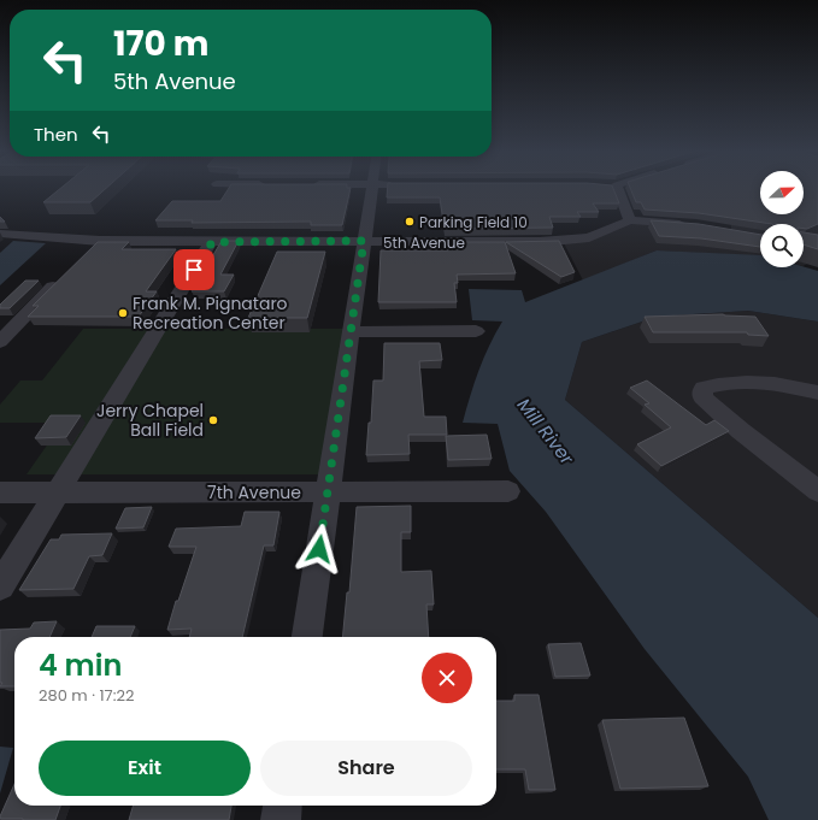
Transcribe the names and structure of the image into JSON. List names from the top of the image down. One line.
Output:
{"streets":{"street":["5th Avenue","7th Avenue"]},"water":["Mill River"],"places":["Parking Field 10","Frank M. Pignataro Recreation Center","Jerry Chapel Ball Field"],"north":"right","page":{"turn":["170 m","5th Avenue"],"then":"Then","heading":["4 min","280 m · 17:22"],"buttons":["Exit","Share"]}}
